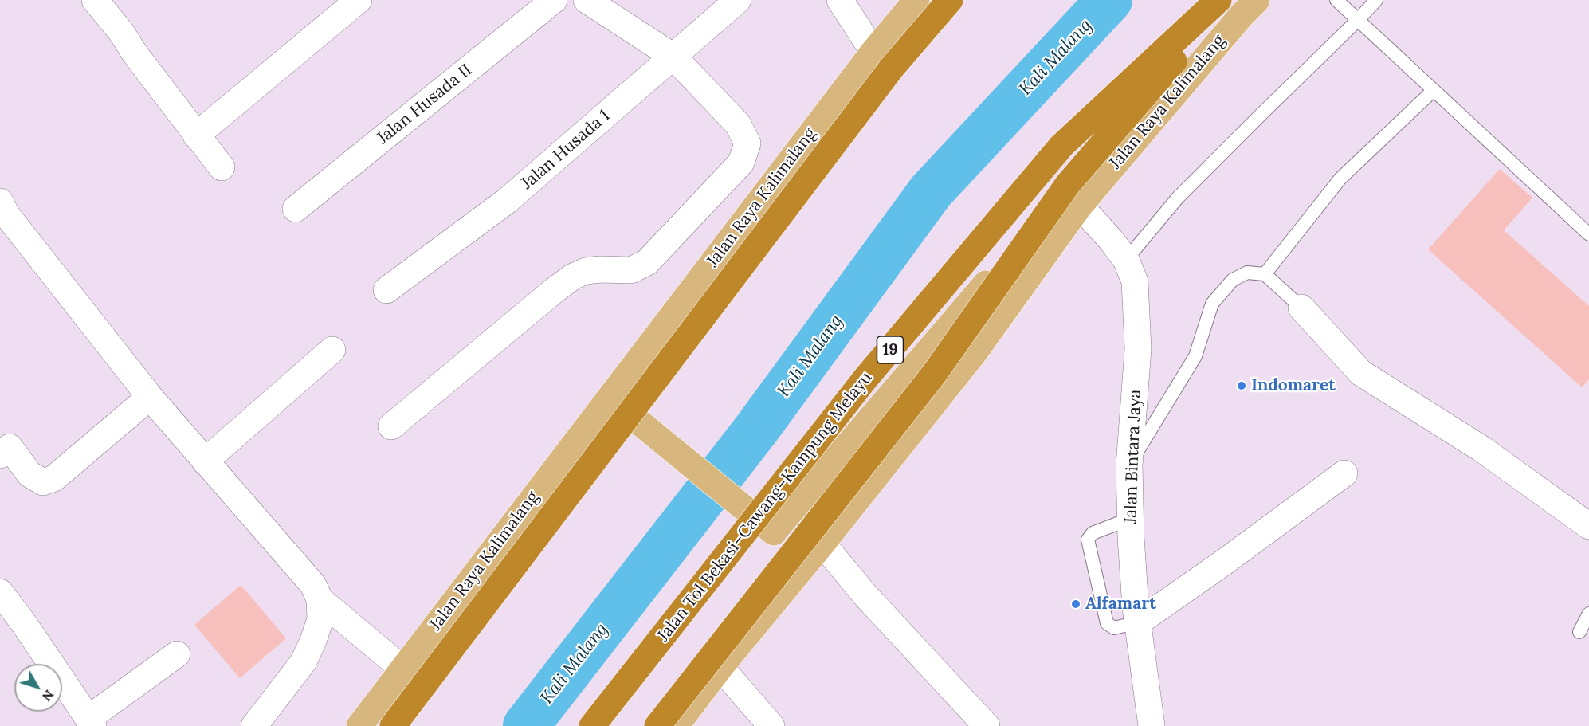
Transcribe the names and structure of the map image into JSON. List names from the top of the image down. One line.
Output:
{"streets":{"highway":["19","Jalan Tol Bekasi–Cawang–Kampung Melayu"],"main road":["Jalan Raya Kalimalang"],"street":["Jalan Husada II","Jalan Husada 1","Jalan Bintara Jaya"]},"crossings":[["Jalan Raya Kalimalang","Jalan Bintara Jaya"]],"water":["Kali Malang"],"places":["Indomaret","Alfamart"],"north":"bottom right"}
